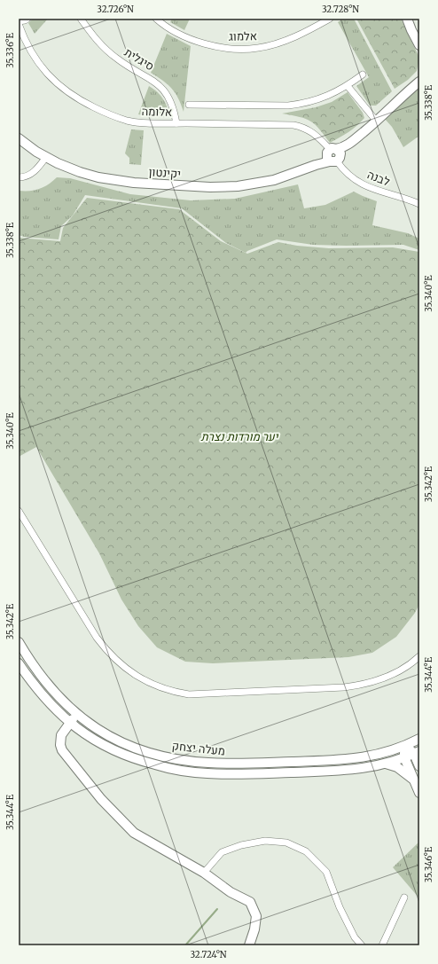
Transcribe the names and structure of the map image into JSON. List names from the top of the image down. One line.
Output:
{"streets":{"street":["אלמוג","סיגלית","אלומה","יקינטון","לבנה","מעלה יצחק"]},"crossings":[["סיגלית","אלומה"],["אלומה","יקינטון"],["אלומה","לבנה"],["יקינטון","לבנה"]],"parks":["יער מורדות נצרת"],"coordinates":["32.726°N","32.728°N","35.336°E","35.338°E","35.340°E","35.342°E","35.344°E","35.346°E","32.724°N"]}
